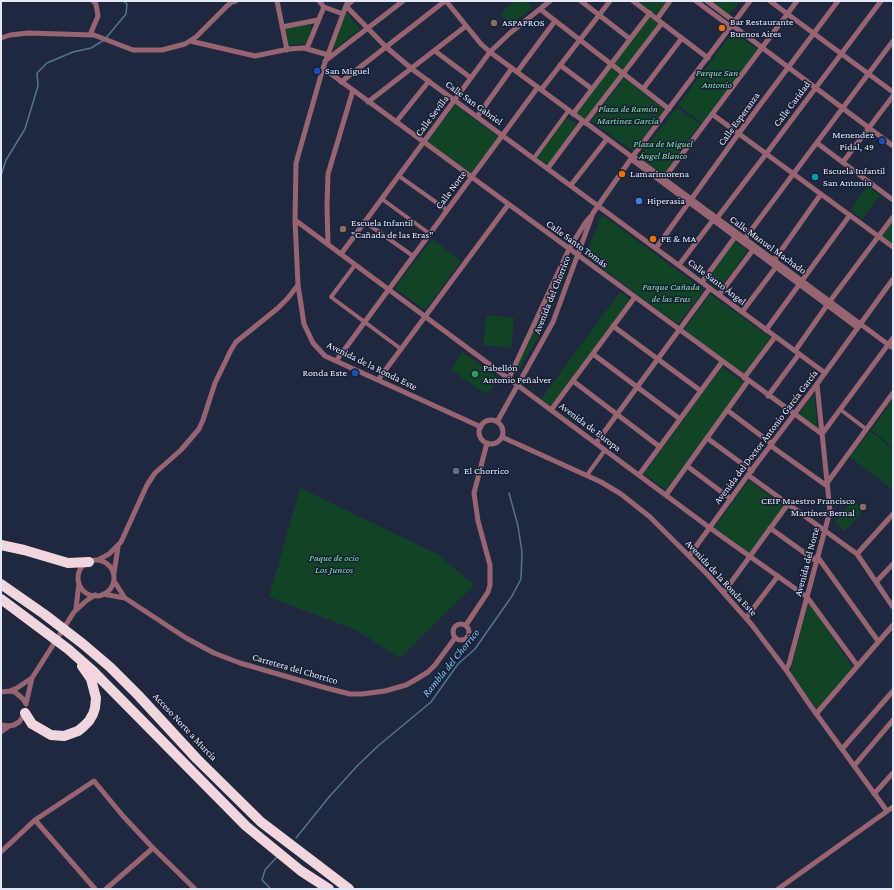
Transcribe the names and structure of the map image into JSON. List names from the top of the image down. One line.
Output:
{"streets":{"highway":["Acceso Norte a Murcia"],"street":["Calle San Gabriel","Calle Caridad","Calle Sevilla","Calle Esperanza","Calle Norte","Calle Santo Tomás","Calle Manuel Machado","Calle Santo Ángel","Avenida del Chorrico","Avenida de la Ronda Este","Avenida de Europa","Avenida del Doctor Antonio García García","Avenida del Norte","Carretera del Chorrico"]},"crossings":[["Calle San Gabriel","Calle Sevilla"],["Calle San Gabriel","Calle Norte"],["Calle San Gabriel","Calle Santo Ángel"],["Calle San Gabriel","Avenida del Chorrico"],["Calle San Gabriel","Avenida de la Ronda Este"],["Calle Caridad","Calle Manuel Machado"],["Calle Caridad","Calle Santo Ángel"],["Calle Sevilla","Calle Santo Tomás"],["Calle Sevilla","Calle Manuel Machado"],["Calle Sevilla","Avenida de Europa"],["Calle Esperanza","Calle Manuel Machado"],["Calle Esperanza","Calle Santo Ángel"],["Calle Norte","Calle Santo Tomás"],["Calle Norte","Calle Manuel Machado"],["Calle Norte","Avenida de la Ronda Este"],["Calle Norte","Avenida de Europa"],["Calle Santo Tomás","Avenida del Chorrico"],["Calle Santo Tomás","Avenida de la Ronda Este"],["Calle Santo Tomás","Avenida del Doctor Antonio García García"],["Calle Santo Tomás","Avenida del Norte"],["Calle Manuel Machado","Avenida del Chorrico"],["Calle Manuel Machado","Avenida del Doctor Antonio García García"],["Calle Santo Ángel","Avenida del Chorrico"],["Calle Santo Ángel","Avenida del Doctor Antonio García García"],["Avenida del Chorrico","Avenida de la Ronda Este"],["Avenida del Chorrico","Avenida de Europa"],["Avenida de la Ronda Este","Avenida de Europa"],["Avenida de la Ronda Este","Avenida del Doctor Antonio García García"],["Avenida de la Ronda Este","Avenida del Norte"],["Avenida de Europa","Avenida del Doctor Antonio García García"],["Avenida de Europa","Avenida del Norte"],["Avenida del Doctor Antonio García García","Avenida del Norte"]],"water":["Rambla del Chorrico"],"parks":["Parque San Antonio","Plaza de Ramón Martinez García","Plaza de Miguel Ángel Blanco","Parque Cañada de las Eras","Paque de ocio Los Juncos"],"places":["ASPAPROS","Bar Restaurante Buenos Aires","San Miguel","Menendez Pidal, 49","Lamarimorena","Escuela Infantil San Antonio","Hiperasia","Escuela Infantil \"Cañada de las Eras\"","PE & MA","Ronda Este","Pabellón Antonio Peñalver","El Chorrico","CEIP Maestro Francisco Martínez Bernal"]}
